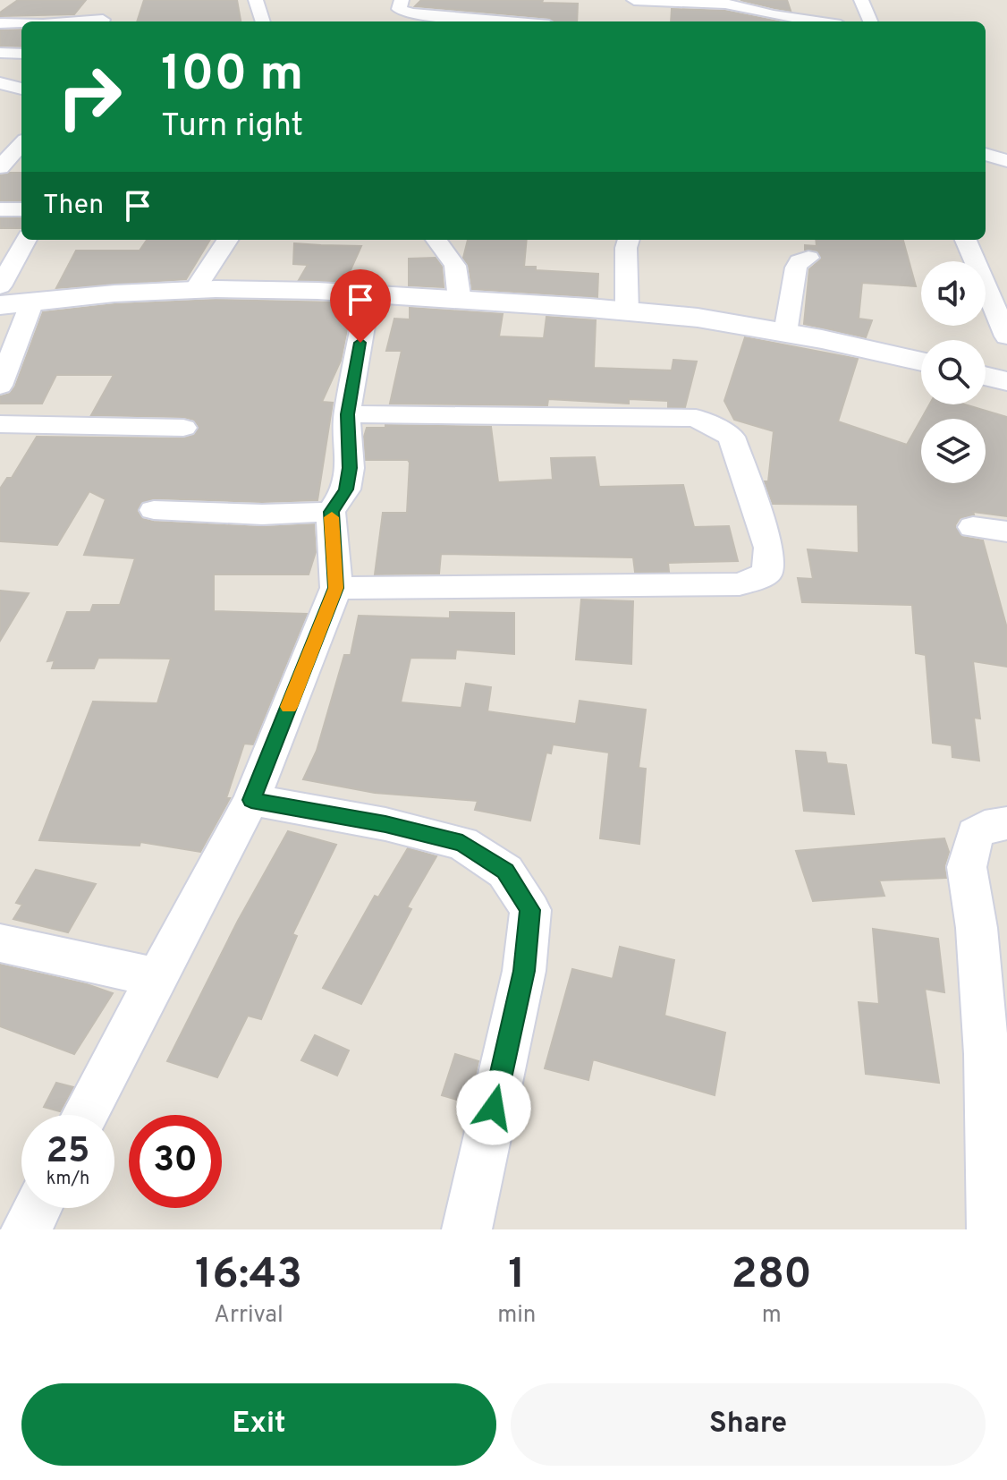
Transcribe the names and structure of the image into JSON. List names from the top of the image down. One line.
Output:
{"page":{"turn":["100 m","Turn right"],"then":"Then","speed":"25 km/h","limit":"30","eta":["16:43","Arrival","1","min","280","m"],"buttons":["Exit","Share"]}}
